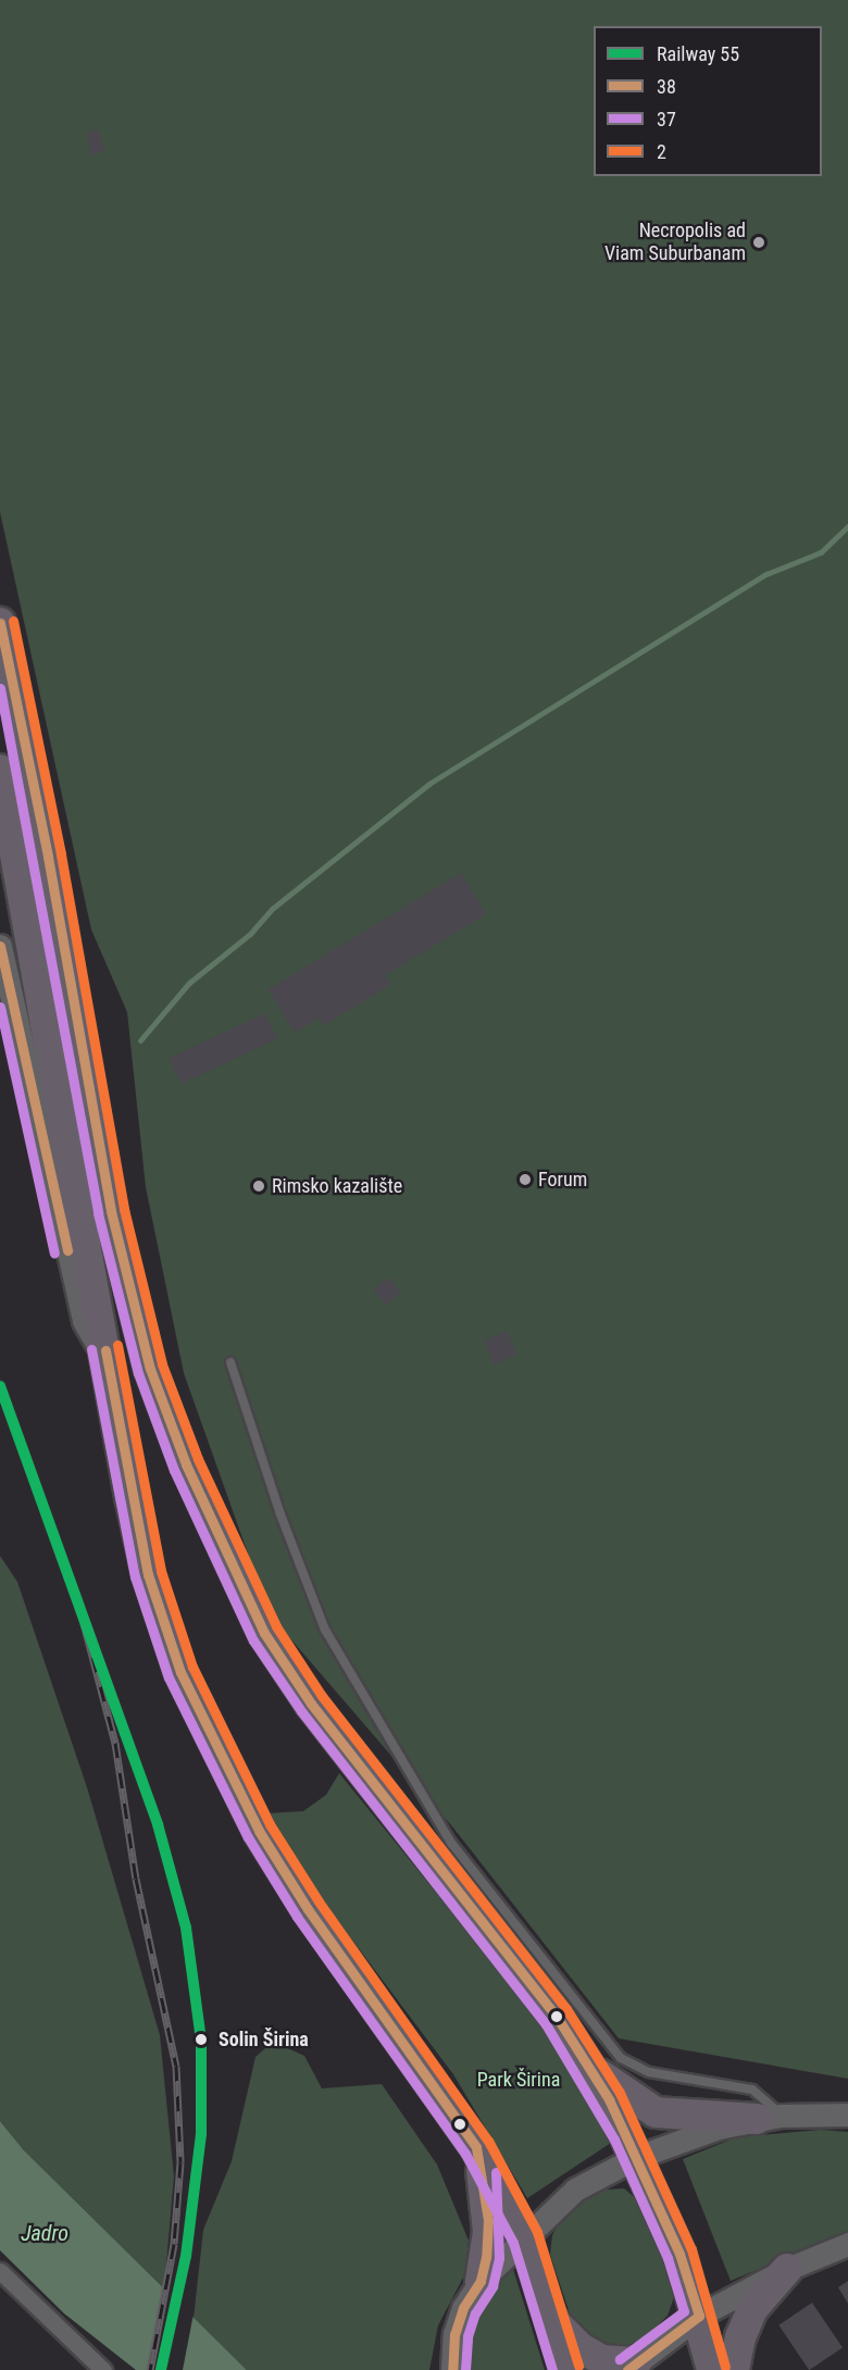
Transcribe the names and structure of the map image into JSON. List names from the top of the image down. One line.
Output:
{"water":["Jadro"],"parks":["Park Širina"],"places":["Necropolis ad Viam Suburbanam","Forum","Rimsko kazalište","Solin Širina"],"lines":["transit line 2","transit line 38","transit line 37","rail line 55"],"legend":["Railway 55","38","37","2"]}
